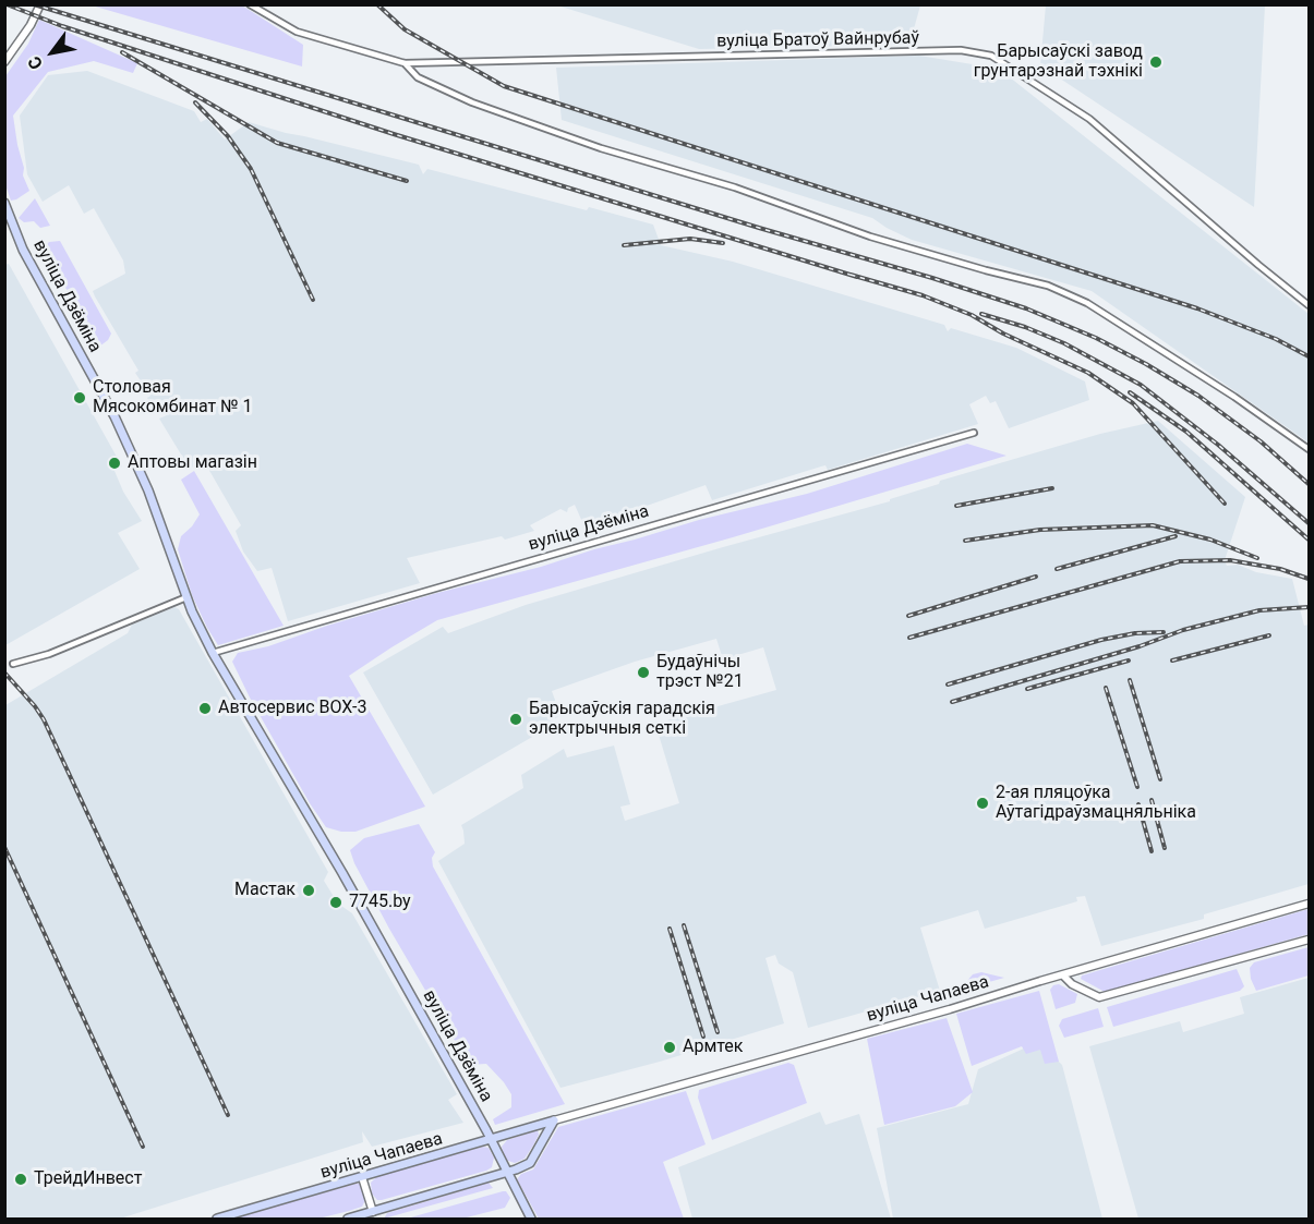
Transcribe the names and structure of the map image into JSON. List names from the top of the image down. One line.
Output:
{"streets":{"main road":["вуліца Дзёміна","вуліца Чапаева"],"street":["вуліца Братоў Вайнрубаў"]},"crossings":[["вуліца Дзёміна","вуліца Чапаева"]],"places":["Барысаўскі завод грунтарэзнай тэхнікі","Столовая Мясокомбинат № 1","Аптовы магазін","Будаўнічы трэст №21","Автосервис BOX-3","Барысаўскія гарадскія электрычныя сеткі","2-ая пляцоўка Аўтагідраўзмацняльніка","Мастак","7745.by","Армтек","ТрейдИнвест"],"north":"bottom left"}
